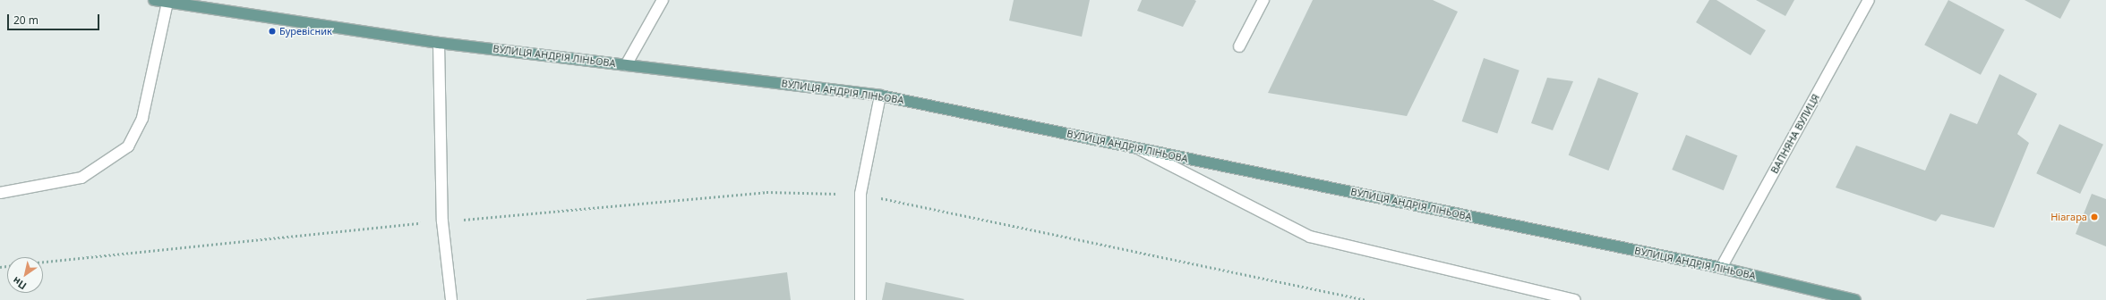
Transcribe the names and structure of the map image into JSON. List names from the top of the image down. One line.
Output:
{"streets":{"main road":["ВУЛИЦЯ АНДРІЯ ЛІНЬОВА"],"street":["ВАПНЯНА ВУЛИЦЯ"]},"crossings":[["ВУЛИЦЯ АНДРІЯ ЛІНЬОВА","ВАПНЯНА ВУЛИЦЯ"]],"places":["Буревісник","Ніагара"],"scale_bar":"20 m","north":"bottom left"}
